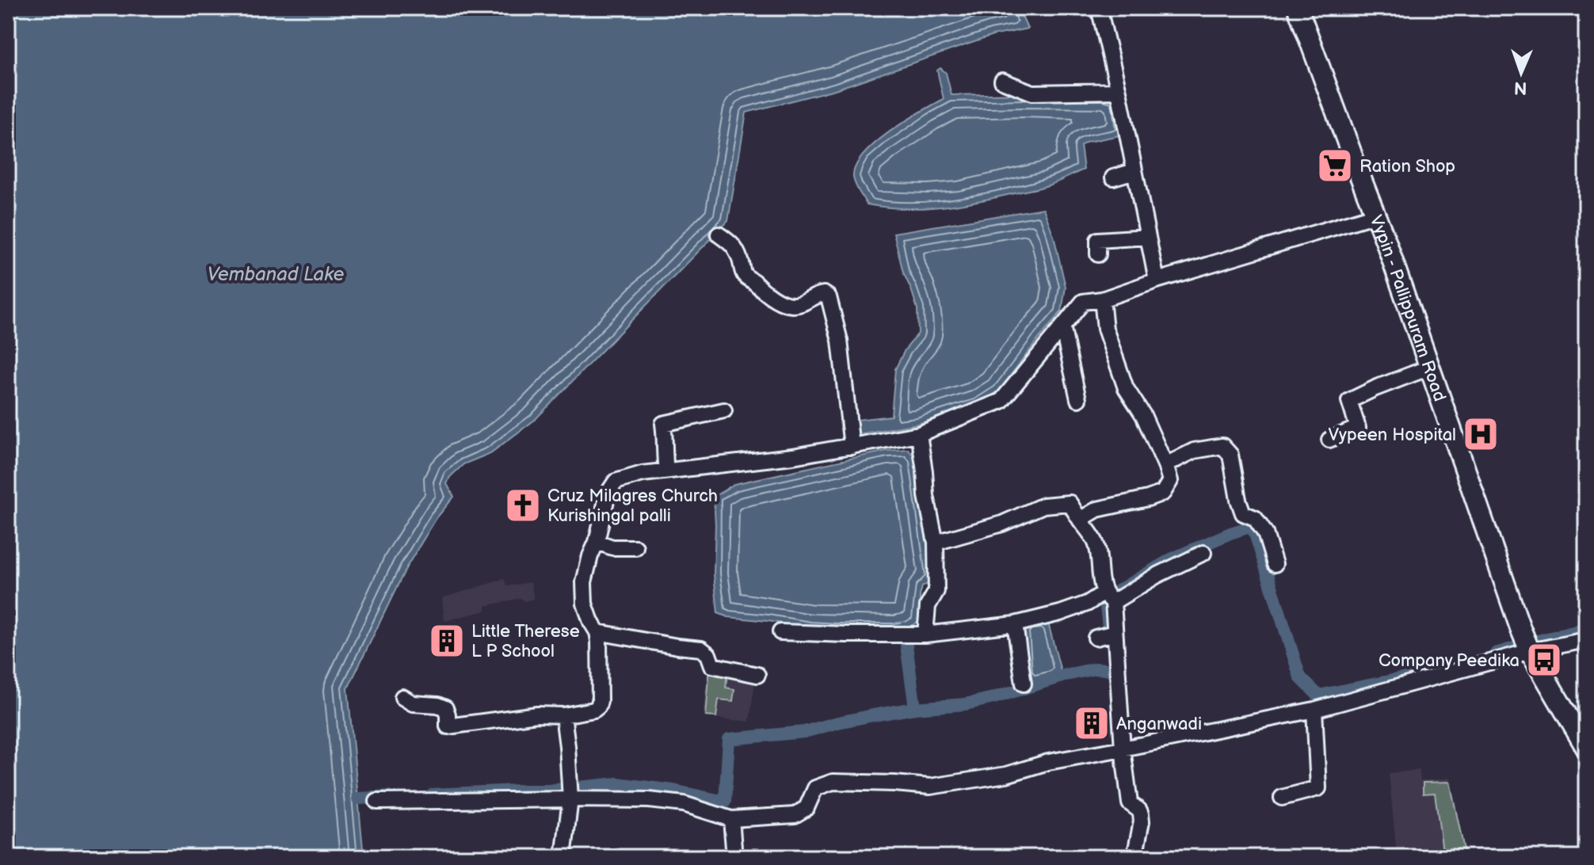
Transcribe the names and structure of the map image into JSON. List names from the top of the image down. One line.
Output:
{"streets":{"main road":["Vypin - Pallippuram Road"]},"water":["Vembanad Lake"],"places":{"supermarket":["Ration Shop"],"hospital":["Vypeen Hospital"],"church":["Cruz Milagres Church Kurishingal palli"],"building":["Little Therese L P School","Anganwadi"],"bus stop":["Company Peedika"]},"north":"bottom"}
